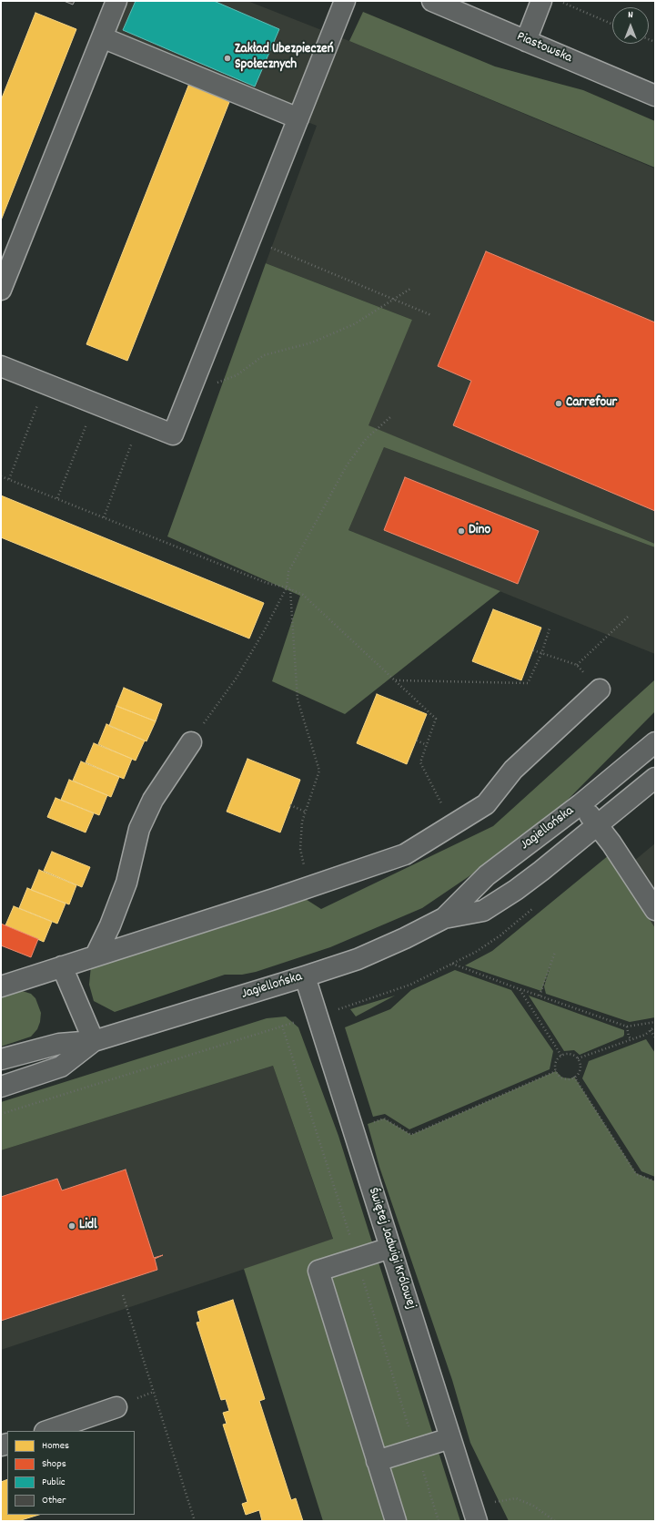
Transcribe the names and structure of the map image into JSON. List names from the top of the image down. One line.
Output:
{"streets":{"street":["Piastowska","Jagiellońska","Świętej Jadwigi Królowej"]},"crossings":[["Jagiellońska","Świętej Jadwigi Królowej"]],"places":["Zakład Ubezpieczeń Społecznych","Carrefour","Dino","Lidl"],"legend":["Homes","Shops","Public","Other"],"north":"top"}
